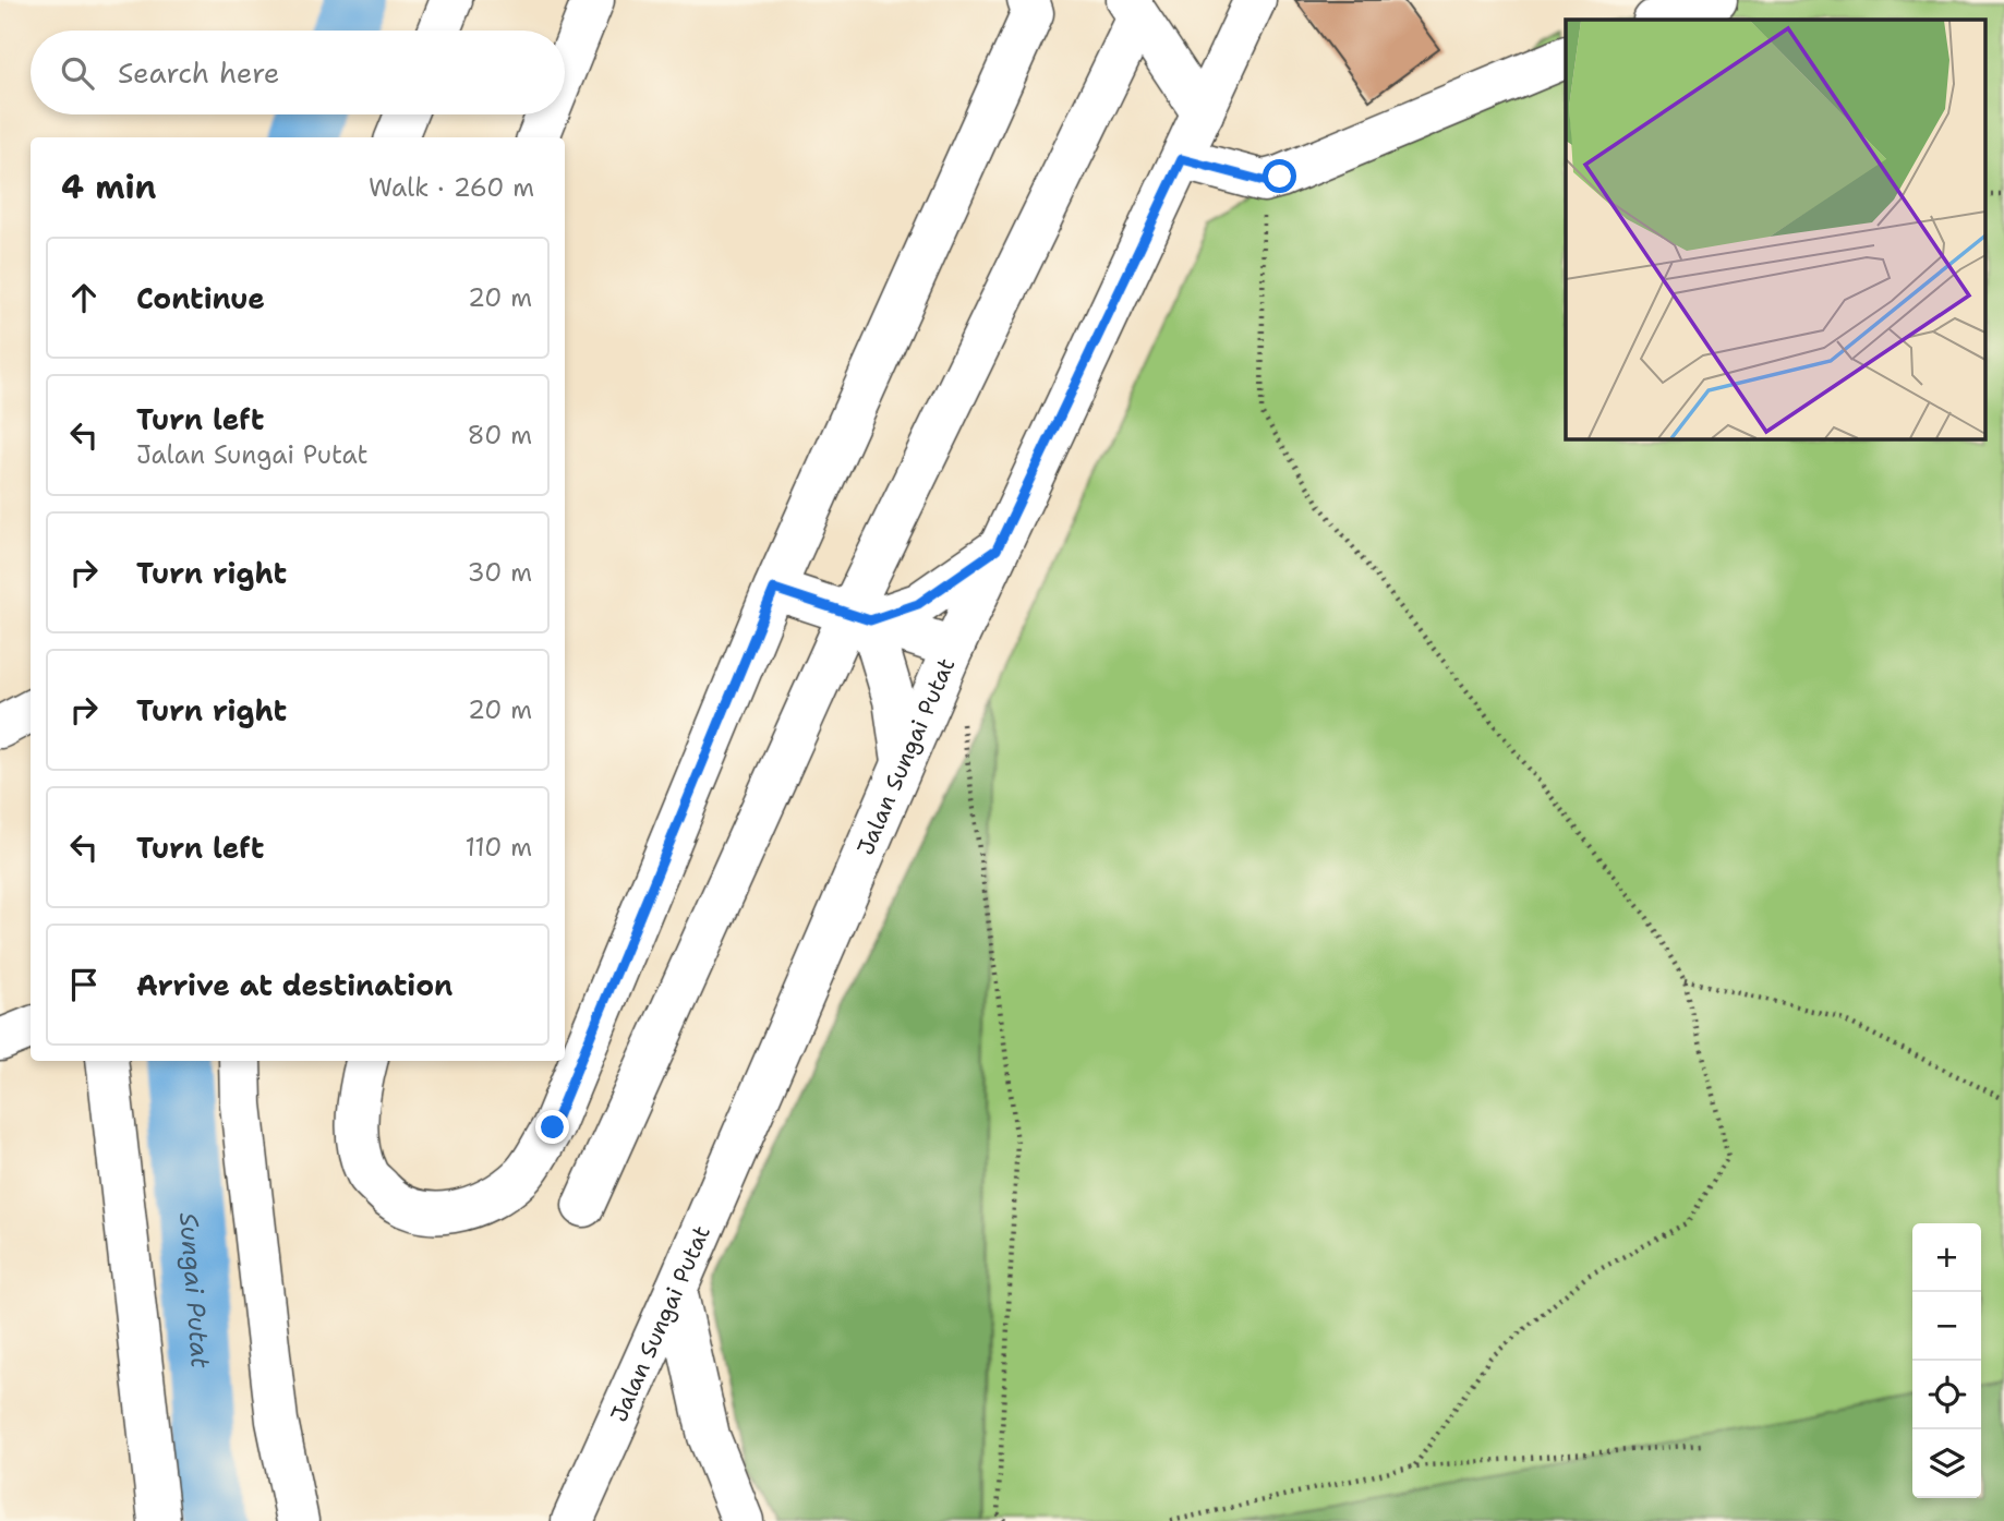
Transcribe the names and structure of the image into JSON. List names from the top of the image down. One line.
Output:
{"streets":{"main road":["Jalan Sungai Putat"]},"water":["Sungai Putat"],"page":{"search":"Search here","heading":["4 min","Walk · 260 m"],"list":[["Continue","20 m"],["Turn left","Jalan Sungai Putat","80 m"],["Turn right","30 m"],["Turn right","20 m"],["Turn left","110 m"],"Arrive at destination"],"map_buttons":["+","−"]}}
